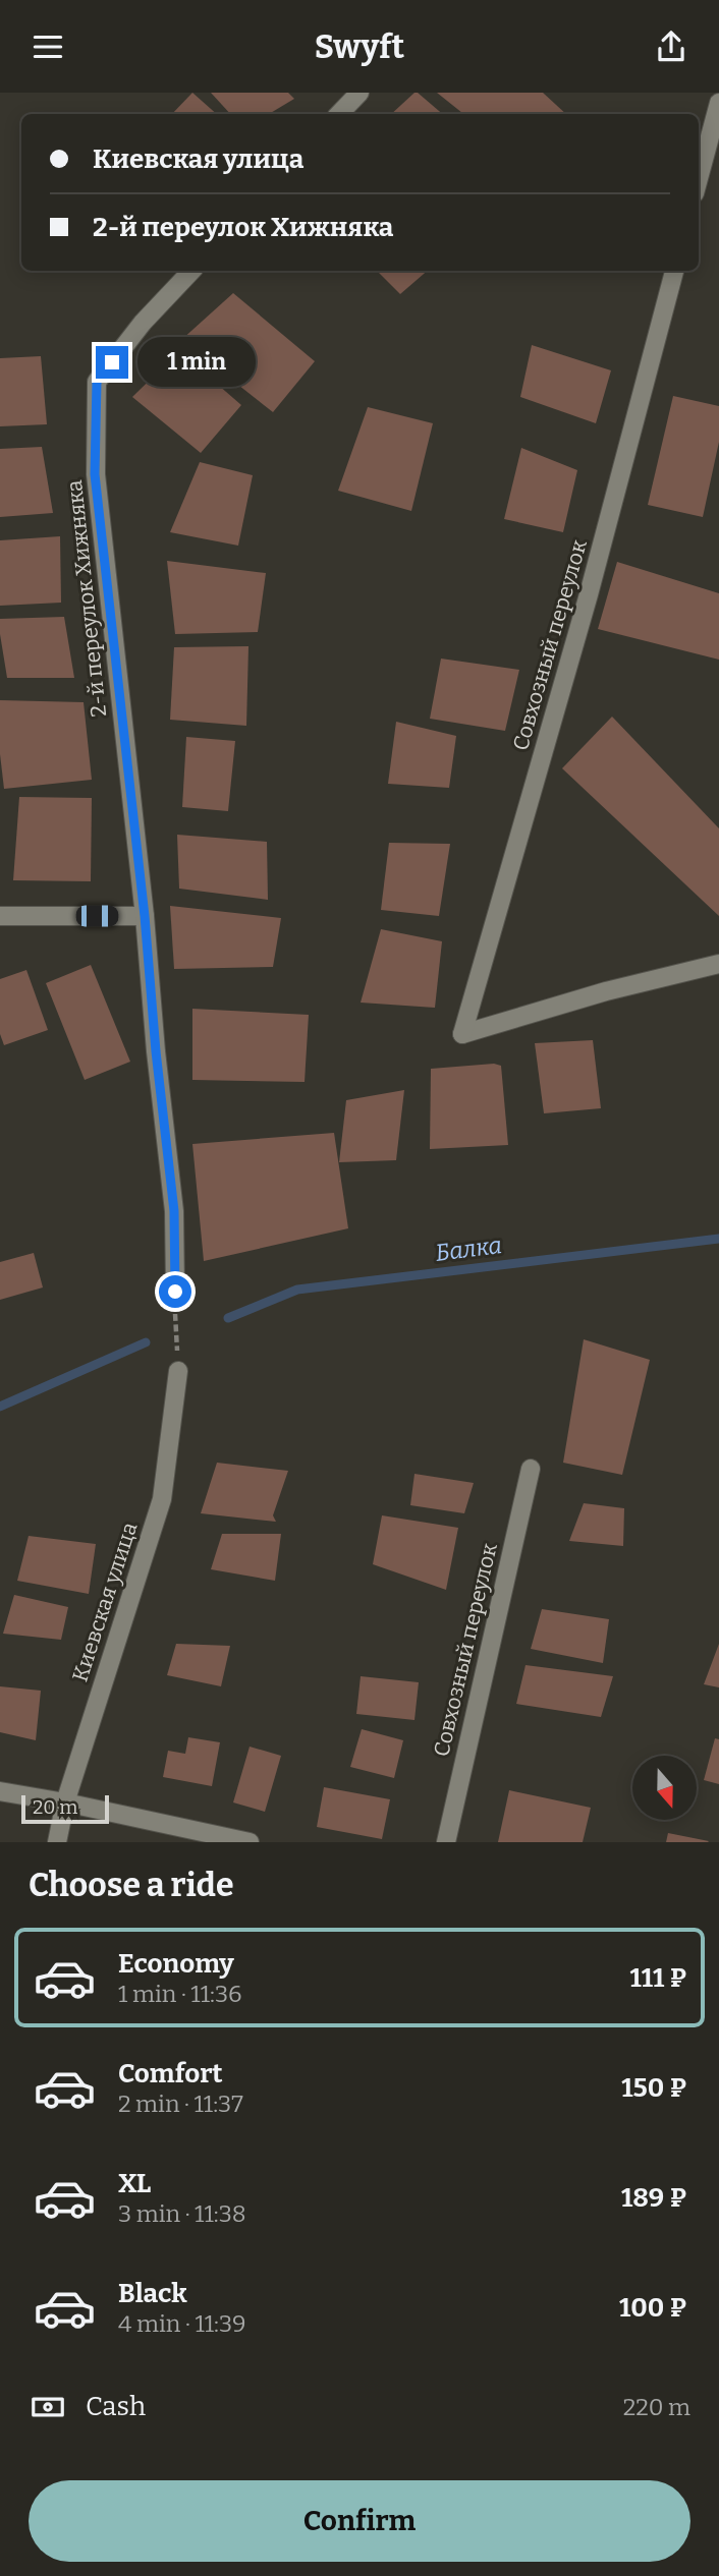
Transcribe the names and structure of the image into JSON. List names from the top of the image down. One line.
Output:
{"streets":{"street":["2-й переулок Хижняка","Совхозный переулок","Киевская улица"]},"water":["Балка"],"scale_bar":"20 m","north":"bottom","page":{"header":"Swyft","banner":["Киевская улица","2-й переулок Хижняка"],"bubble":"1 min","scale":"20 m","heading":"Choose a ride","list":[{"name":"Economy","note":"1 min · 11:36","value":"111 ₽"},{"name":"Comfort","note":"2 min · 11:37","value":"150 ₽"},{"name":"XL","note":"3 min · 11:38","value":"189 ₽"},{"name":"Black","note":"4 min · 11:39","value":"100 ₽"}],"pay":["Cash","220 m"],"buttons":"Confirm"}}
